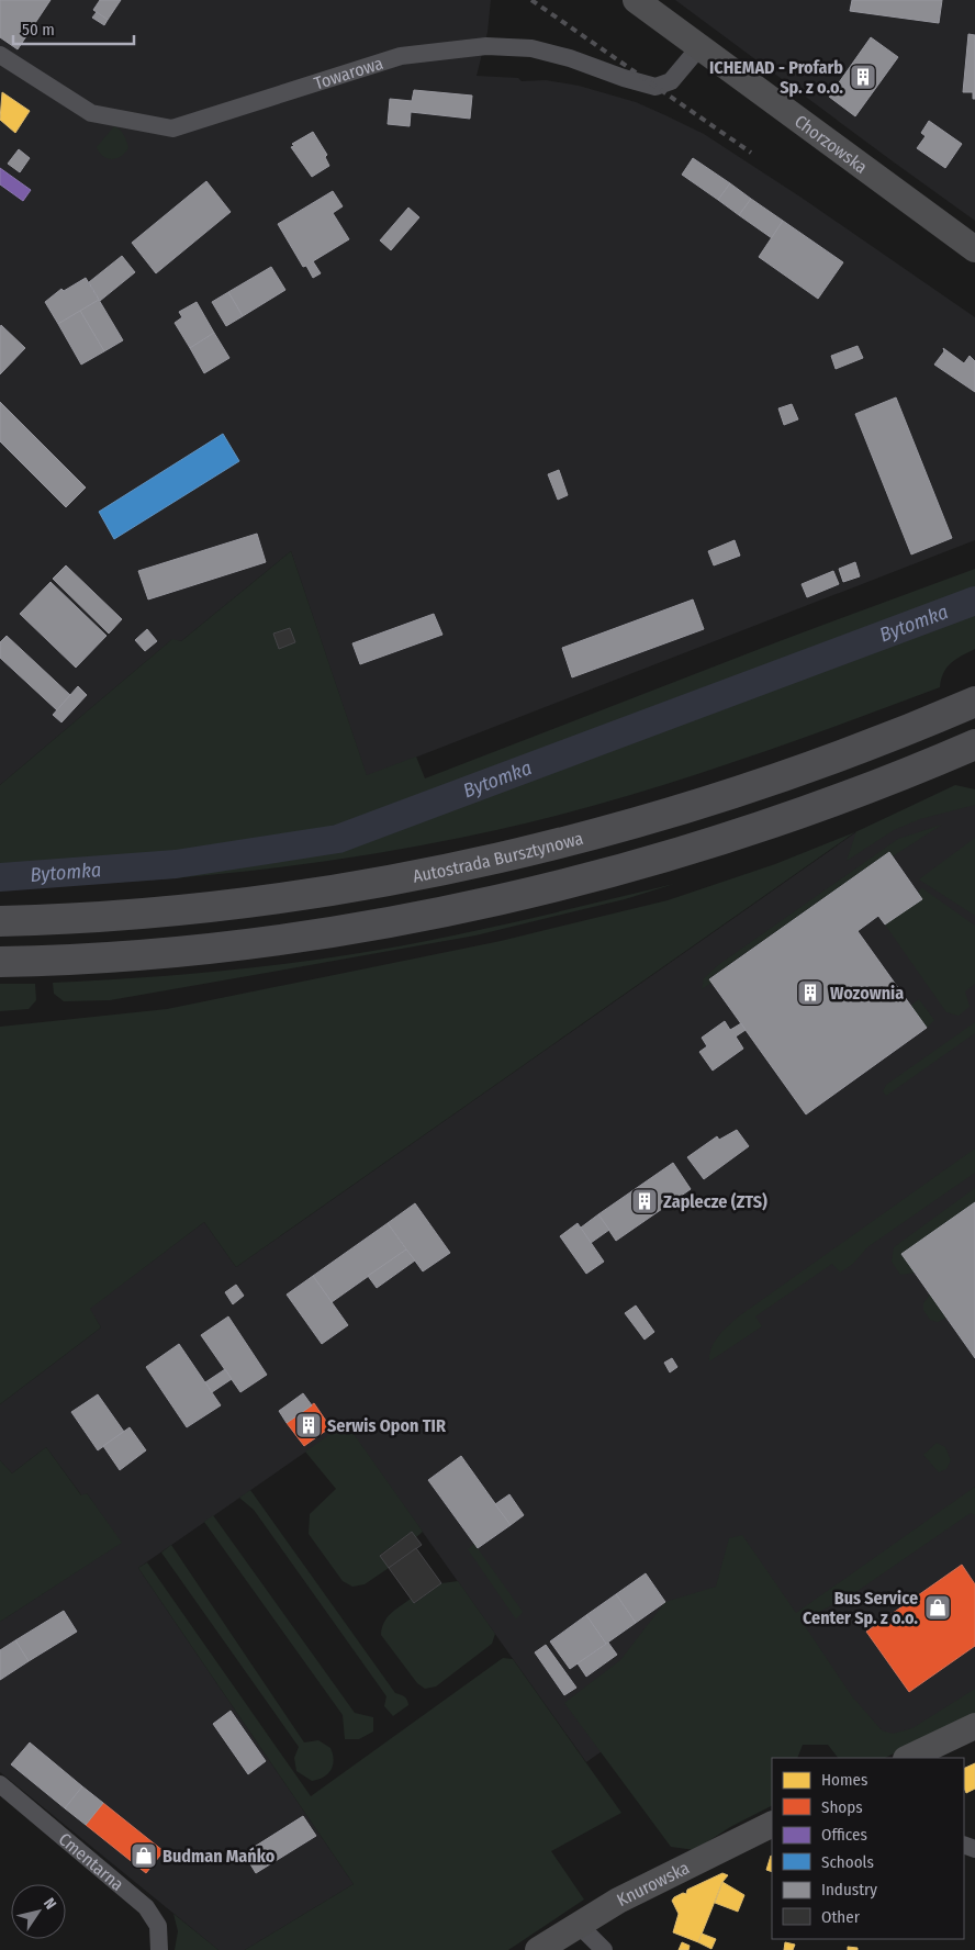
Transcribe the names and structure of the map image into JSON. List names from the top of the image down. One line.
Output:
{"streets":{"highway":["Autostrada Bursztynowa"],"main road":["Chorzowska","Knurowska"],"street":["Towarowa","Cmentarna"]},"crossings":[["Towarowa","Chorzowska"]],"water":["Bytomka"],"places":{"building":["ICHEMAD - Profarb Sp. z o.o.","Wozownia","Zaplecze (ZTS)","Serwis Opon TIR"],"shop":["Bus Service Center Sp. z o.o.","Budman Mańko"]},"legend":["Homes","Shops","Offices","Schools","Industry","Other"],"scale_bar":"50 m","north":"top right"}
